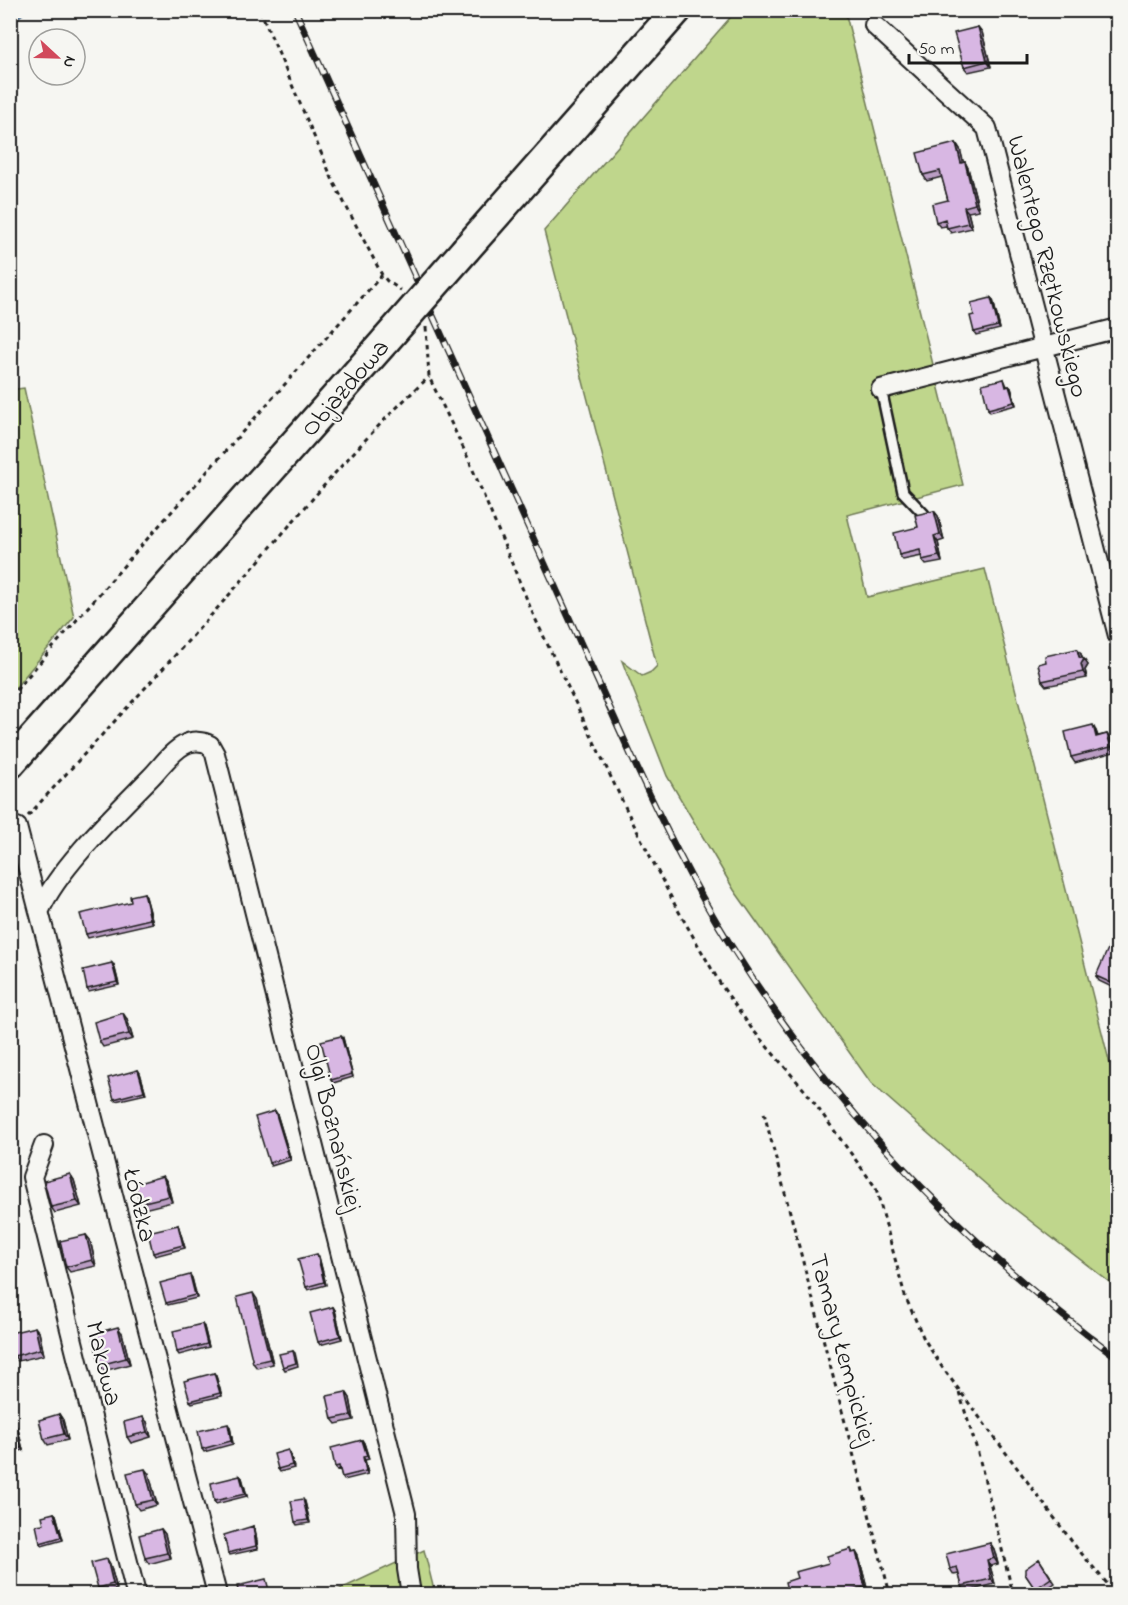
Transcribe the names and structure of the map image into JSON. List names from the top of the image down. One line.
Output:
{"streets":{"main road":["Objazdowa"],"street":["Walentego Rzętkowskiego","Olgi Boznańskiej","Łódzka","Makowa"],"path":["Tamary Łempickiej"]},"crossings":[["Olgi Boznańskiej","Łódzka"]],"scale_bar":"50 m","north":"right"}
